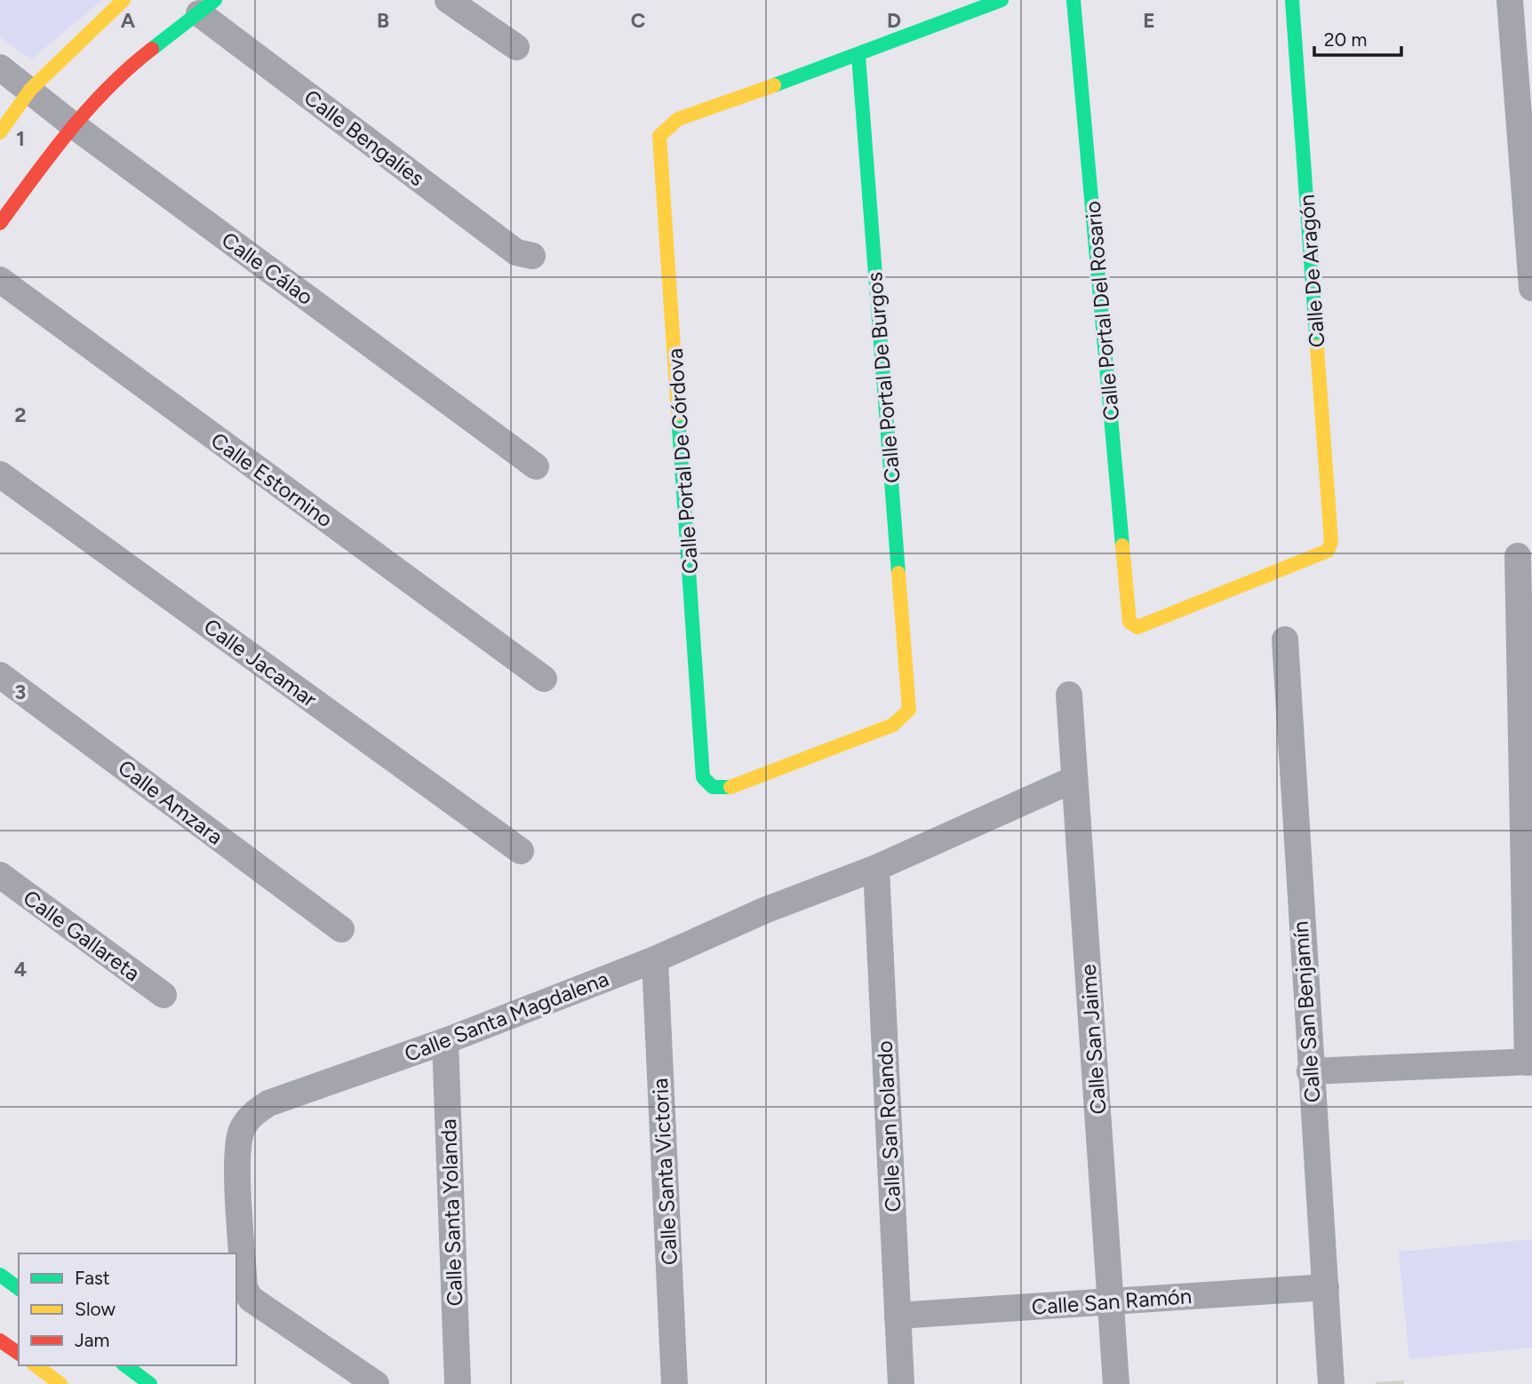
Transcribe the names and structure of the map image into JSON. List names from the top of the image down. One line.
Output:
{"streets":{"street":["Calle Bengalíes","Calle Cálao","Calle De Aragón","Calle Portal Del Rosario","Calle Portal De Burgos","Calle Portal De Córdova","Calle Estornino","Calle Jacamar","Calle Amzara","Calle Gallareta","Calle San Benjamín","Calle Santa Magdalena","Calle San Jaime","Calle San Rolando","Calle Santa Victoria","Calle Santa Yolanda","Calle San Ramón"]},"crossings":[["Calle De Aragón","Calle Portal Del Rosario"],["Calle Portal De Burgos","Calle Portal De Córdova"],["Calle San Benjamín","Calle San Ramón"],["Calle Santa Magdalena","Calle San Jaime"],["Calle Santa Magdalena","Calle San Rolando"],["Calle Santa Magdalena","Calle Santa Victoria"],["Calle Santa Magdalena","Calle Santa Yolanda"],["Calle San Jaime","Calle San Ramón"],["Calle San Rolando","Calle San Ramón"]],"legend":["Fast","Slow","Jam"],"scale_bar":"20 m","grid":{"columns":["A","B","C","D","E"],"rows":["1","2","3","4"]}}
